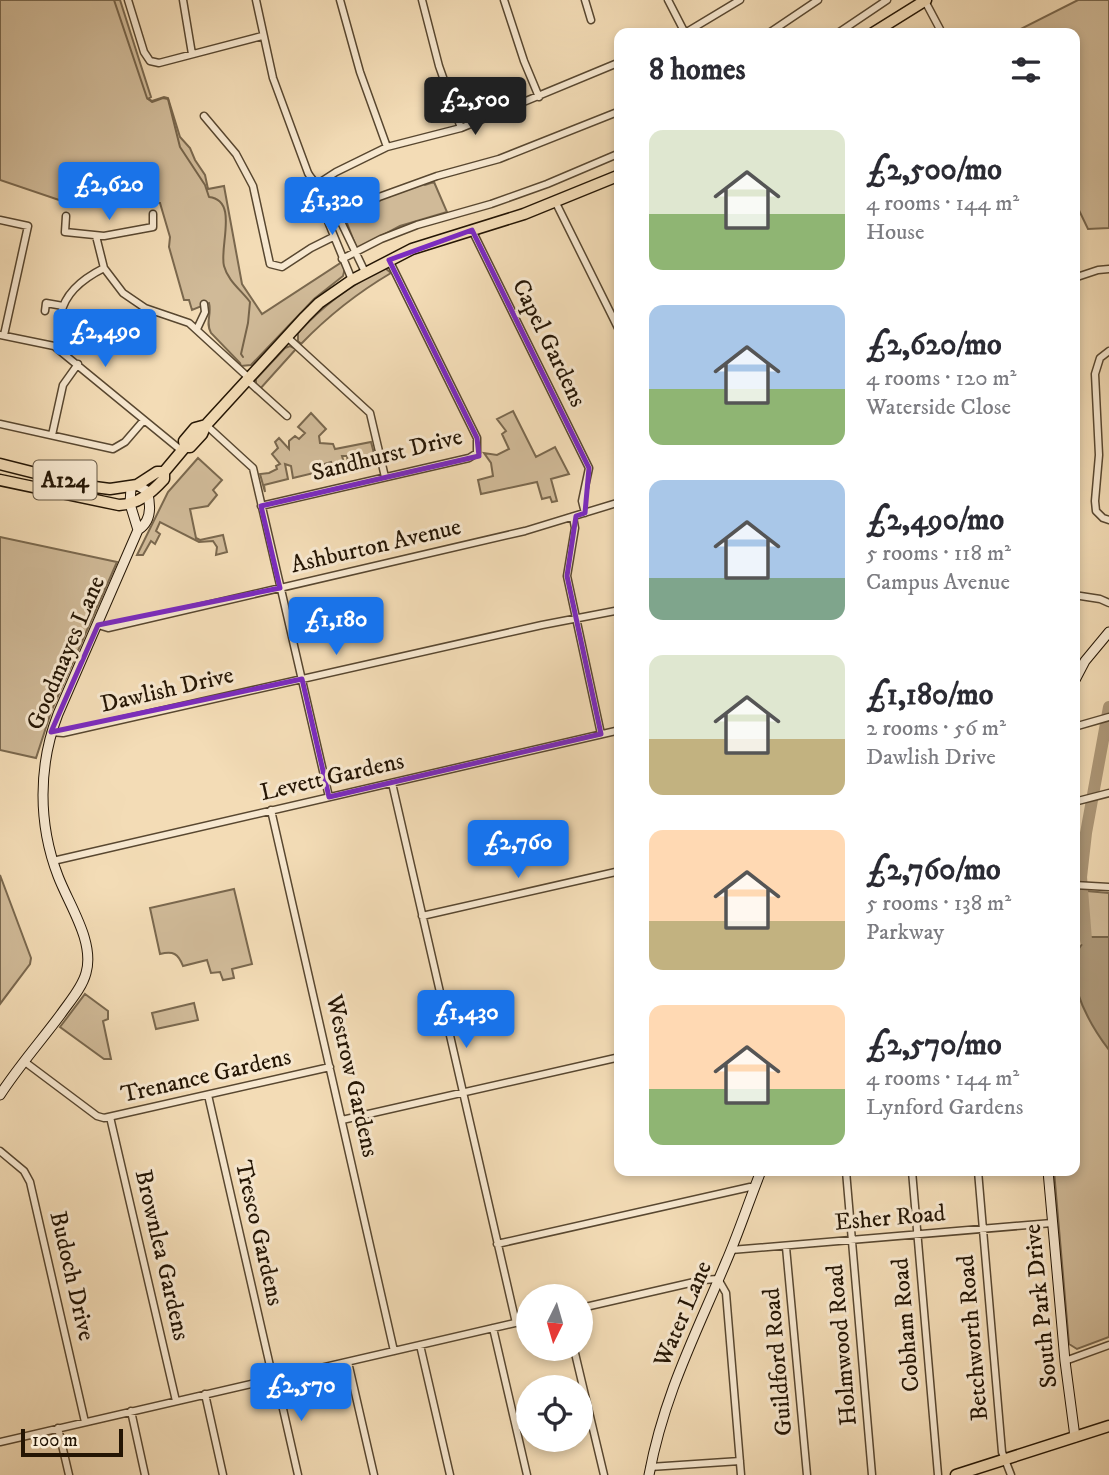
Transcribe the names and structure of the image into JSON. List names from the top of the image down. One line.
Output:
{"streets":{"main road":["A124","Goodmayes Lane","South Park Drive","Water Lane"],"street":["Capel Gardens","Sandhurst Drive","Ashburton Avenue","Dawlish Drive","Levett Gardens","Trenance Gardens","Westrow Gardens","Esher Road","Tresco Gardens","Brownlea Gardens","Budoch Drive","Cobham Road","Betchworth Road","Holmwood Road","Guildford Road"]},"crossings":[["Capel Gardens","A124"],["Capel Gardens","Ashburton Avenue"],["Sandhurst Drive","A124"],["A124","Goodmayes Lane"],["Ashburton Avenue","Goodmayes Lane"],["Goodmayes Lane","Dawlish Drive"],["Goodmayes Lane","Levett Gardens"],["Goodmayes Lane","Trenance Gardens"],["Levett Gardens","Westrow Gardens"],["Trenance Gardens","Westrow Gardens"],["Trenance Gardens","Tresco Gardens"],["Trenance Gardens","Brownlea Gardens"],["Esher Road","South Park Drive"],["Esher Road","Water Lane"],["Esher Road","Cobham Road"],["Esher Road","Betchworth Road"],["Esher Road","Holmwood Road"],["Esher Road","Guildford Road"]],"scale_bar":"100 m","north":"bottom","page":{"heading":"8 homes","price":["£2,500","£2,620","£1,320","£2,490","£1,180","£2,760","£1,430","£2,570"],"list":[{"name":"£2,500/mo","note":"4 rooms · 144 m² · House"},{"name":"£2,620/mo","note":"4 rooms · 120 m² · Waterside Close"},{"name":"£2,490/mo","note":"5 rooms · 118 m² · Campus Avenue"},{"name":"£1,180/mo","note":"2 rooms · 56 m² · Dawlish Drive"},{"name":"£2,760/mo","note":"5 rooms · 138 m² · Parkway"},{"name":"£2,570/mo","note":"4 rooms · 144 m² · Lynford Gardens"}],"scale":"100 m"}}
